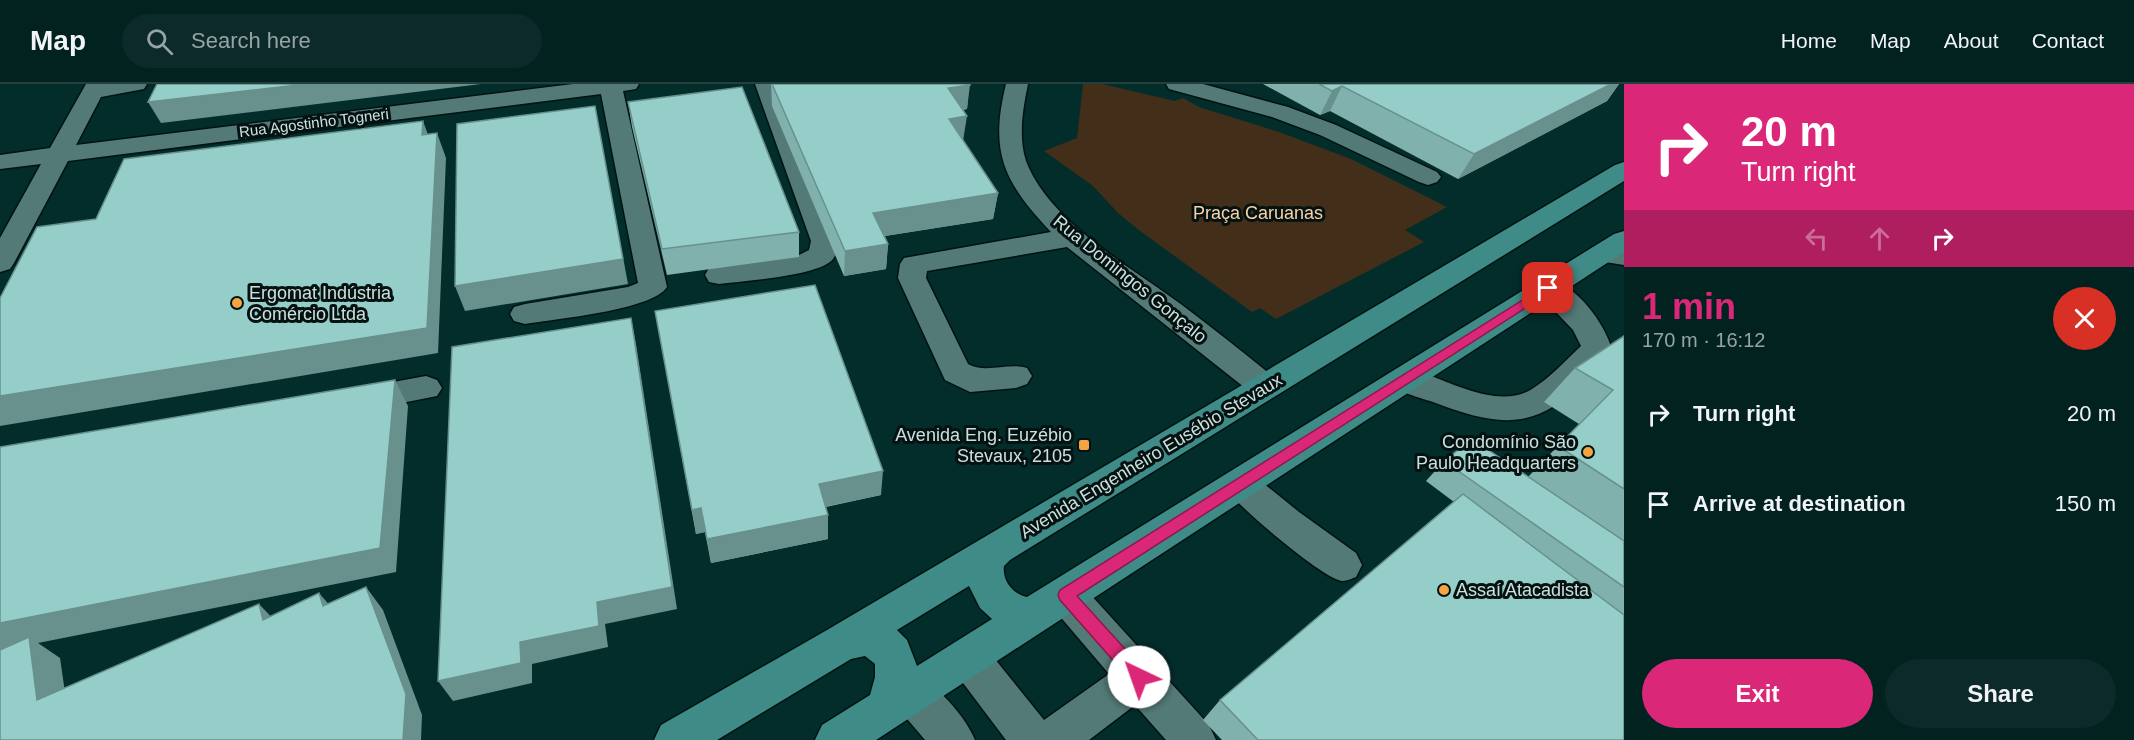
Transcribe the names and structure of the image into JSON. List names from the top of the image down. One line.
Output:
{"streets":{"main road":["Avenida Engenheiro Eusébio Stevaux"],"street":["Rua Agostinho Togneri","Rua Domingos Gonçalo"]},"crossings":[["Rua Domingos Gonçalo","Avenida Engenheiro Eusébio Stevaux"]],"parks":["Praça Caruanas"],"places":{"other":["Ergomat Indústria Comércio Ltda","Condomínio São Paulo Headquarters","Assaí Atacadista"],"transit":["Avenida Eng. Euzébio Stevaux, 2105"]},"page":{"header":"Map","search":"Search here","nav":["Home","Map","About","Contact"],"turn":["20 m","Turn right"],"heading":["1 min","170 m · 16:12"],"list":[{"name":"Turn right","value":"20 m"},{"name":"Arrive at destination","value":"150 m"}],"buttons":["Exit","Share"]}}
